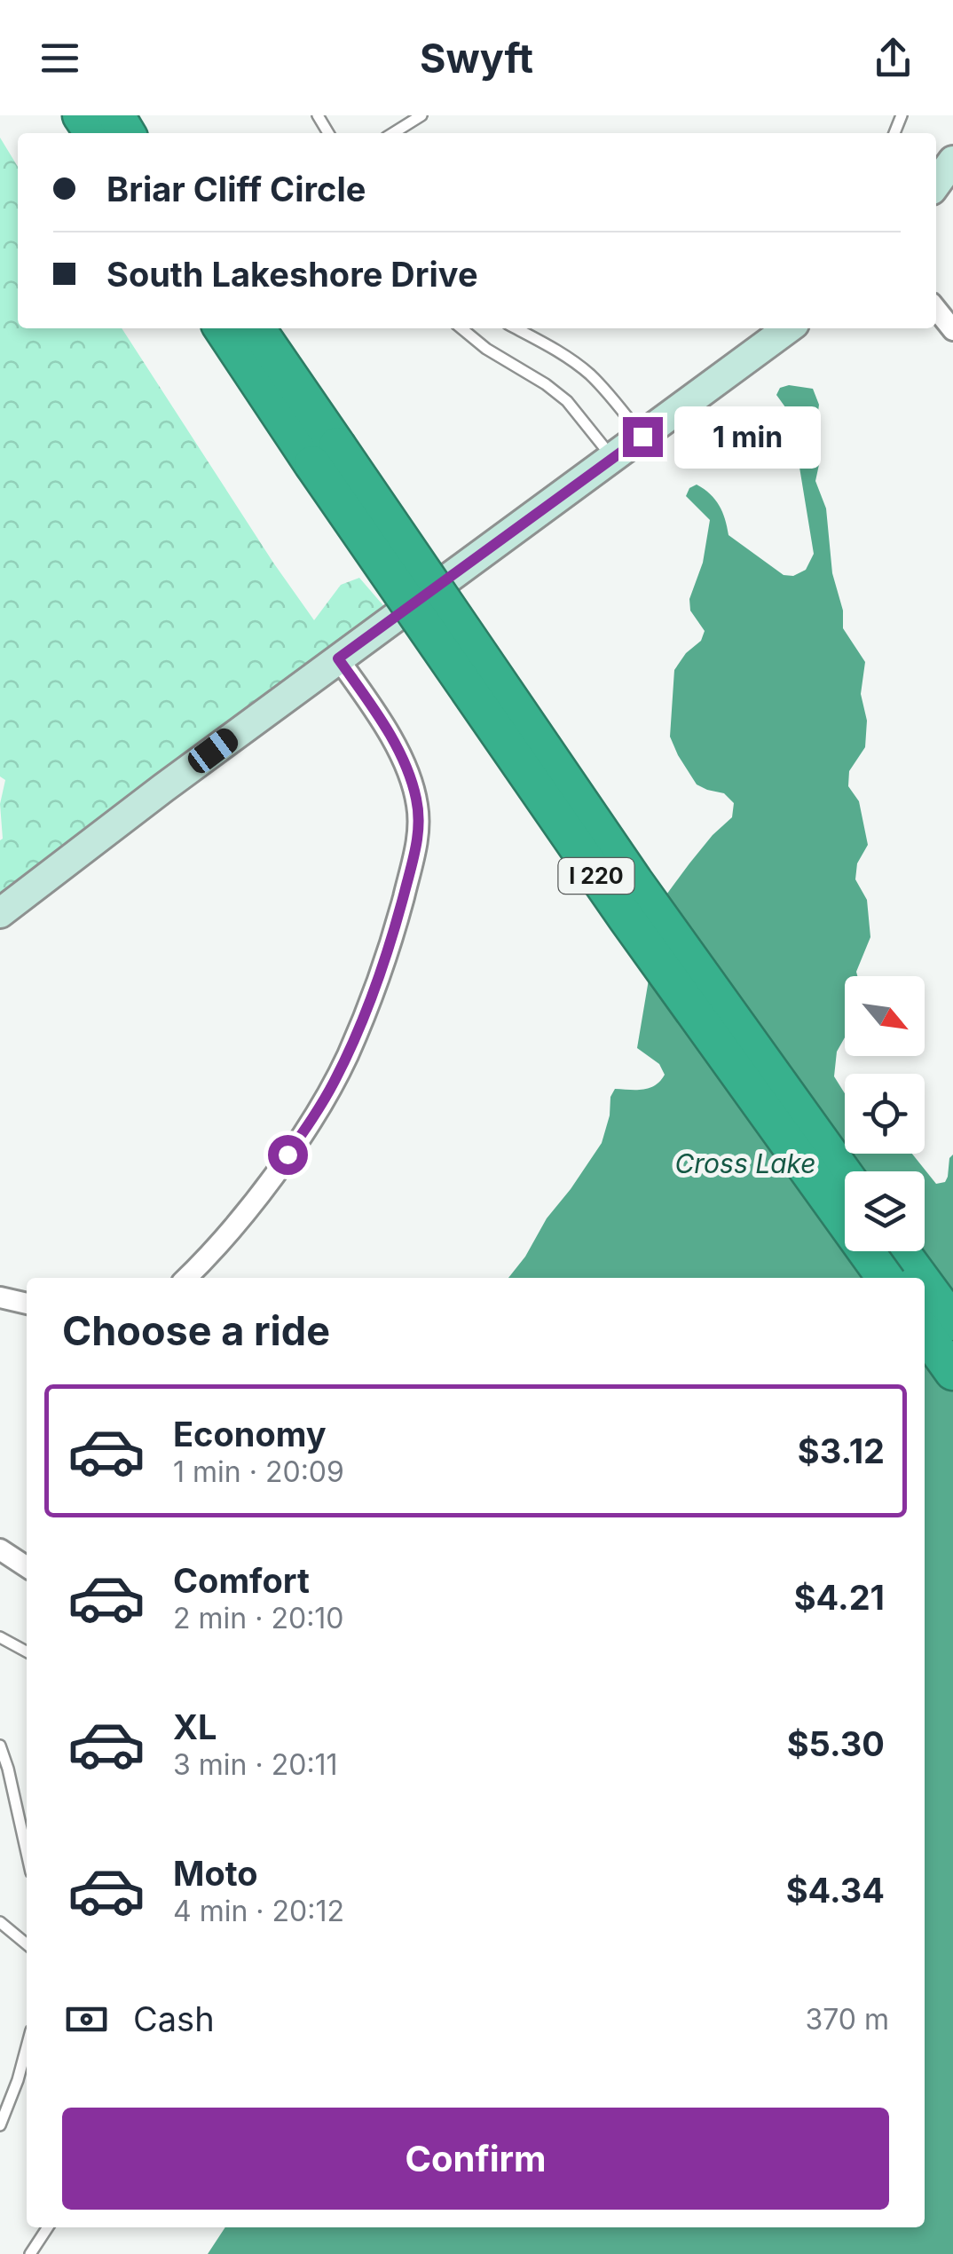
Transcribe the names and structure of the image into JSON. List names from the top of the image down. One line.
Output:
{"streets":{"highway":["I 220"]},"water":["Cross Lake"],"north":"bottom right","page":{"header":"Swyft","banner":["Briar Cliff Circle","South Lakeshore Drive"],"bubble":"1 min","heading":"Choose a ride","list":[{"name":"Economy","note":"1 min · 20:09","value":"$3.12"},{"name":"Comfort","note":"2 min · 20:10","value":"$4.21"},{"name":"XL","note":"3 min · 20:11","value":"$5.30"},{"name":"Moto","note":"4 min · 20:12","value":"$4.34"}],"pay":["Cash","370 m"],"buttons":"Confirm"}}
